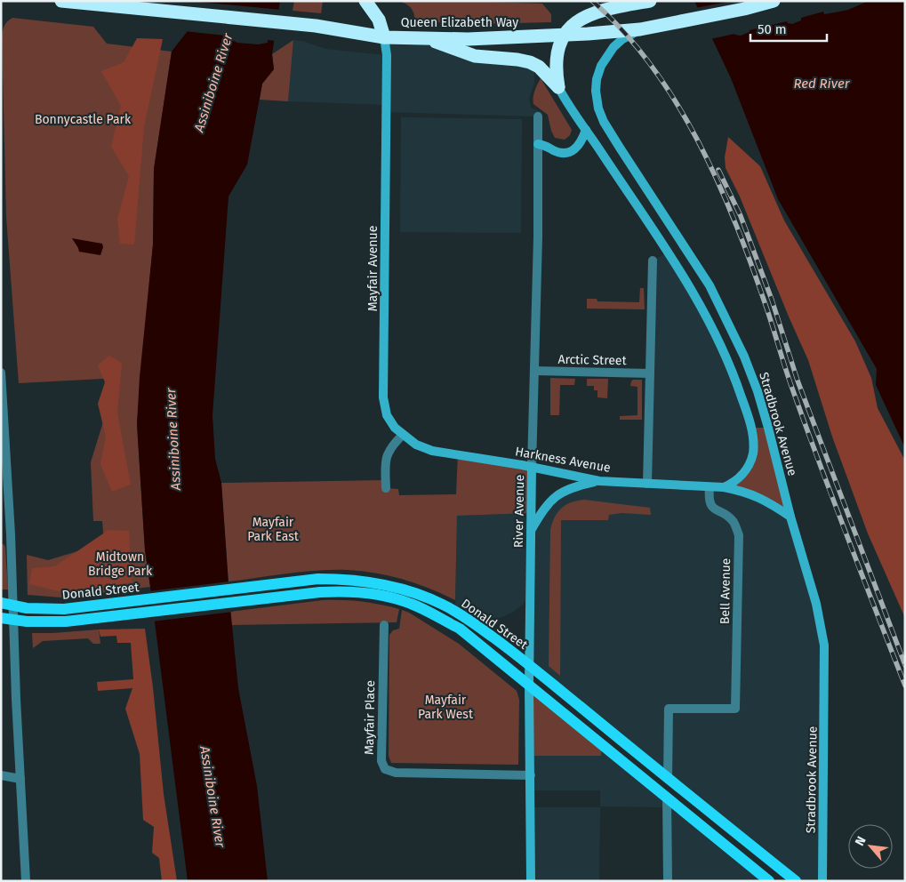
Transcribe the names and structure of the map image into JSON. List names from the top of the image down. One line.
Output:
{"streets":{"highway":["Queen Elizabeth Way"],"main road":["Mayfair Avenue","Stradbrook Avenue","Harkness Avenue","River Avenue","Donald Street"],"street":["Arctic Street","Bell Avenue","Mayfair Place"]},"crossings":[["Queen Elizabeth Way","Mayfair Avenue"],["Queen Elizabeth Way","Stradbrook Avenue"],["Mayfair Avenue","Harkness Avenue"],["Arctic Street","River Avenue"],["Stradbrook Avenue","Harkness Avenue"],["Harkness Avenue","River Avenue"],["Harkness Avenue","Bell Avenue"],["River Avenue","Donald Street"],["River Avenue","Mayfair Place"],["Donald Street","Bell Avenue"]],"water":["Assiniboine River","Red River"],"parks":["Bonnycastle Park","Mayfair Park East","Midtown Bridge Park","Mayfair Park West"],"scale_bar":"50 m","north":"top left"}
